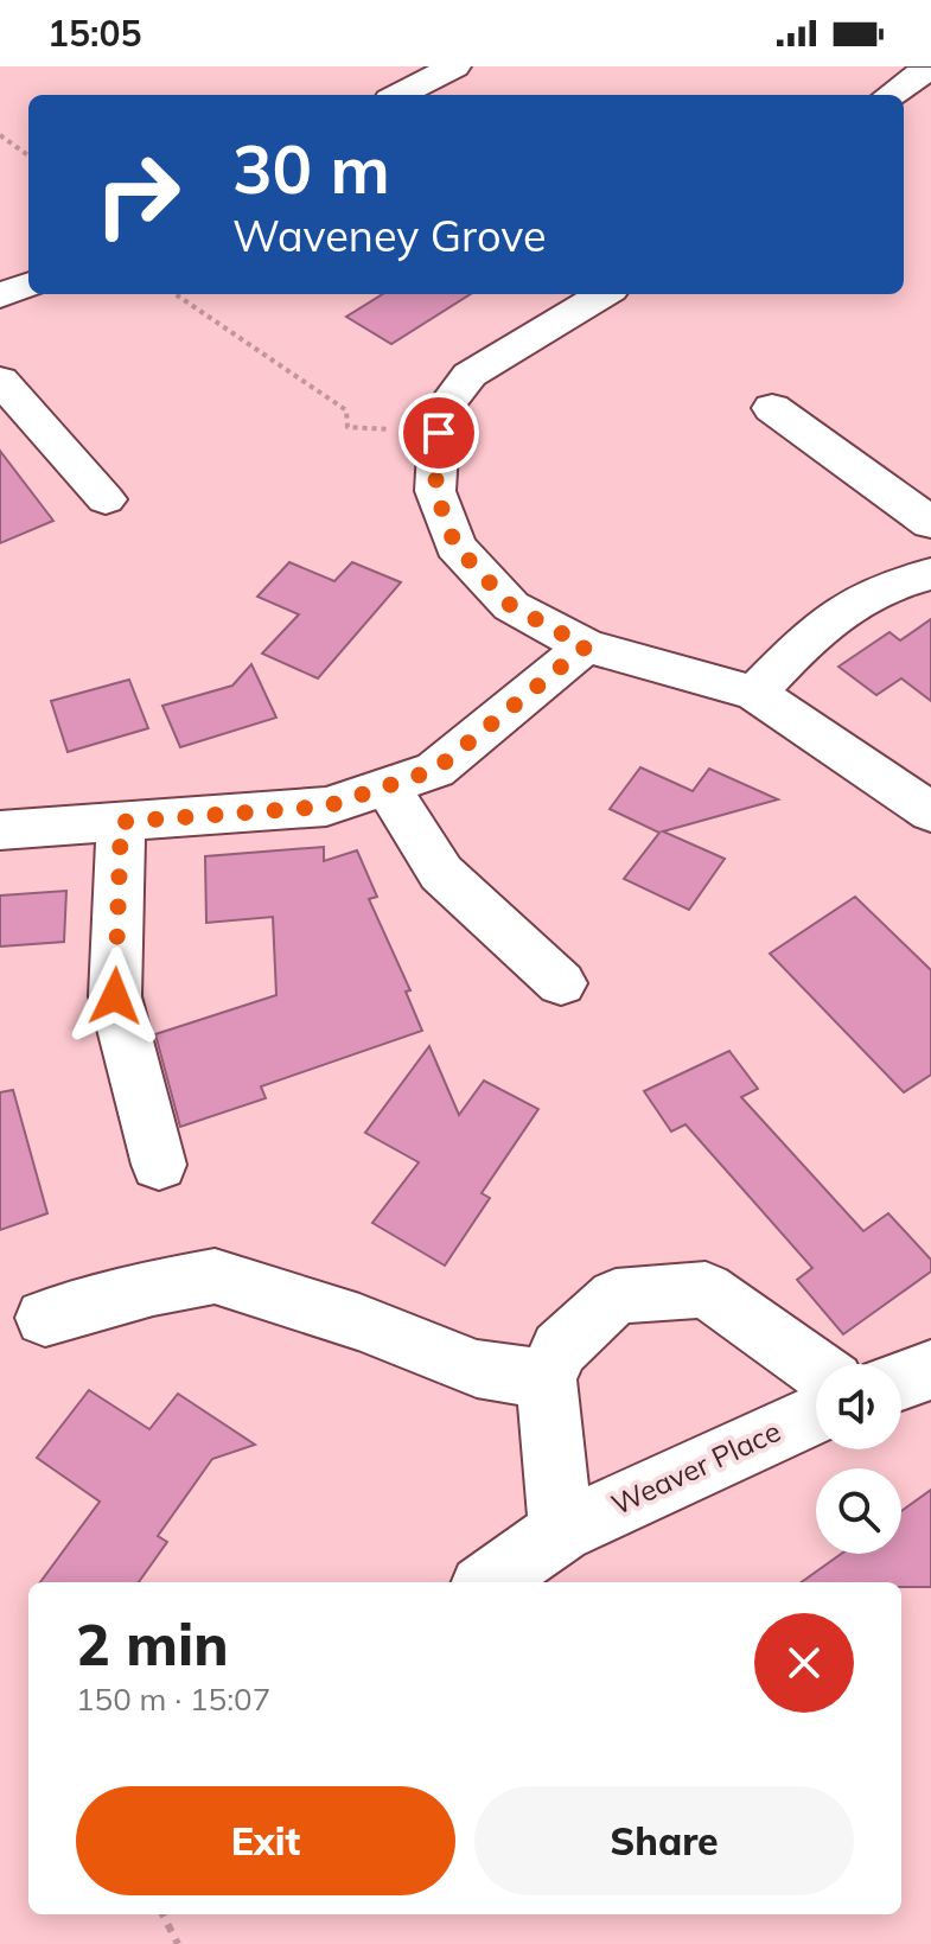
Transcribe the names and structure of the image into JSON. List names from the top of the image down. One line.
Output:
{"streets":{"street":["Weaver Place"]},"page":{"status":"15:05","turn":["30 m","Waveney Grove"],"heading":["2 min","150 m · 15:07"],"buttons":["Exit","Share"]}}
